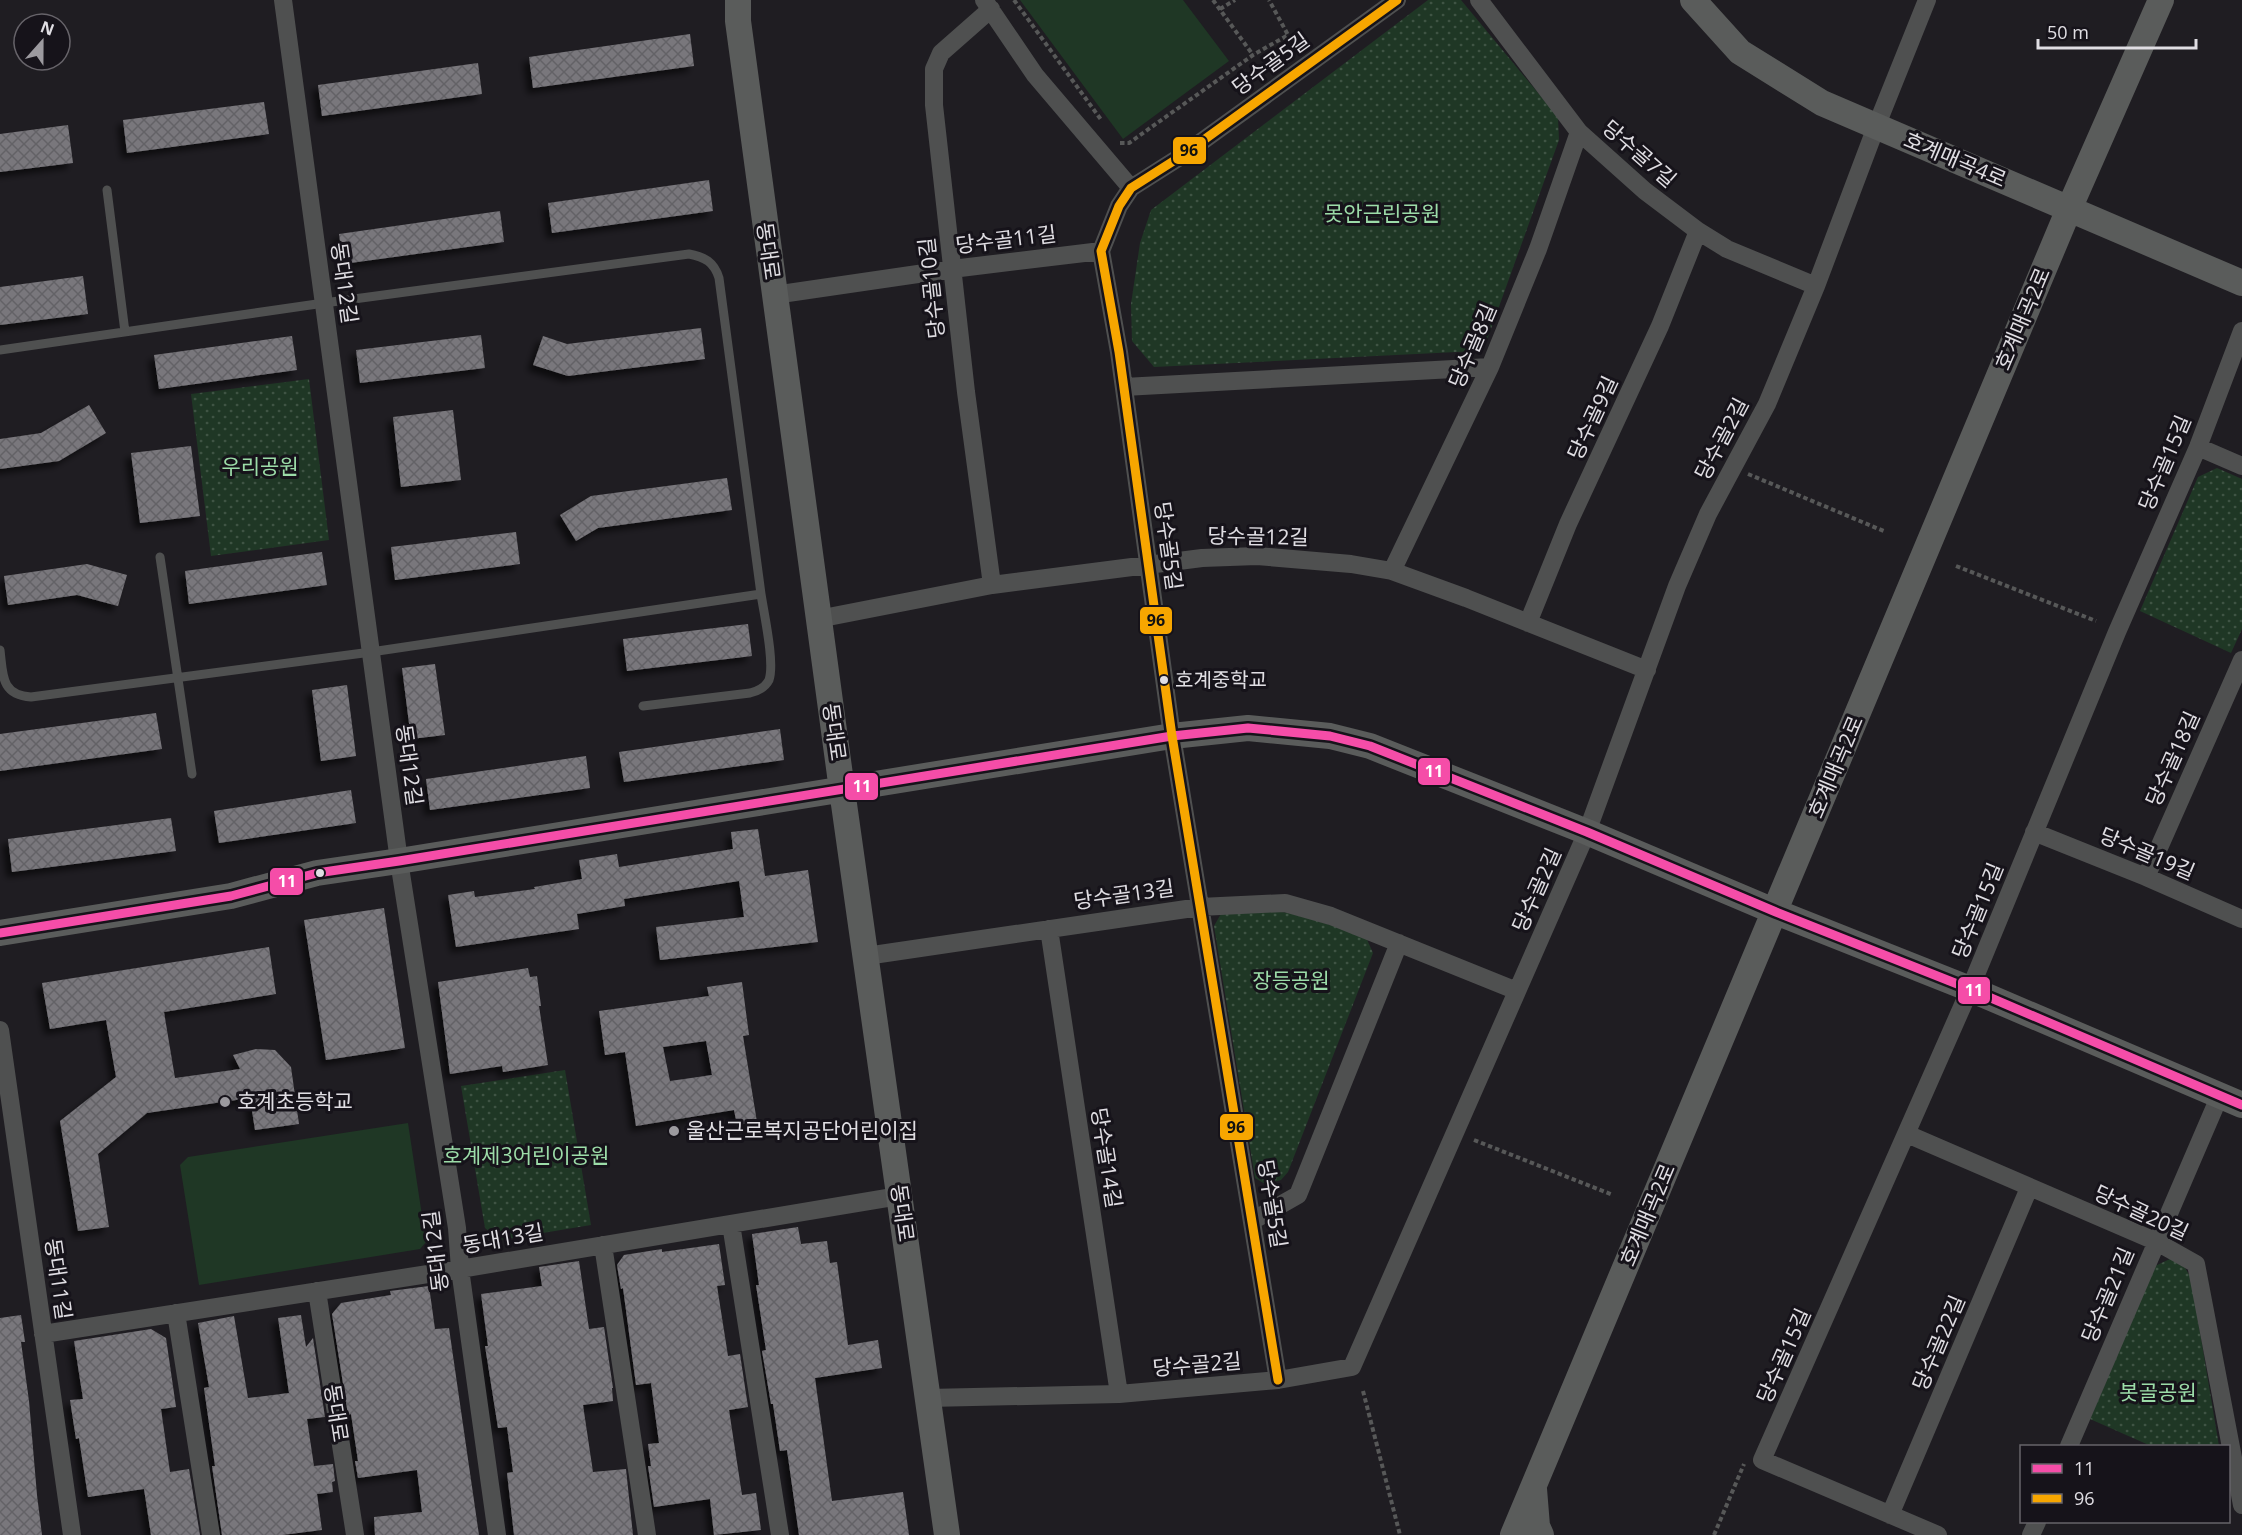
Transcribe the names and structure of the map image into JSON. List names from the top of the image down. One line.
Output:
{"streets":{"street":["당수골5길","당수골7길","호계매곡4로","당수골11길","동대로","동대12길","당수골10길","호계매곡2로","당수골8길","당수골9길","당수골2길","당수골15길","당수골12길","당수골18길","당수골19길","당수골13길","당수골14길","당수골20길","동대13길","동대11길","당수골21길","당수골22길"]},"crossings":[["당수골5길","당수골11길"],["당수골5길","당수골2길"],["당수골5길","당수골12길"],["당수골5길","당수골13길"],["당수골7길","당수골8길"],["당수골7길","당수골9길"],["당수골7길","당수골2길"],["호계매곡4로","호계매곡2로"],["호계매곡4로","당수골2길"],["당수골11길","동대로"],["당수골11길","당수골10길"],["동대로","당수골2길"],["동대로","당수골12길"],["동대로","당수골13길"],["동대로","동대13길"],["동대12길","동대13길"],["당수골10길","당수골12길"],["당수골8길","당수골12길"],["당수골9길","당수골12길"],["당수골2길","당수골12길"],["당수골2길","당수골13길"],["당수골2길","당수골14길"],["당수골15길","당수골19길"],["당수골15길","당수골20길"],["당수골15길","당수골22길"],["당수골18길","당수골19길"],["당수골13길","당수골14길"],["당수골20길","당수골21길"],["당수골20길","당수골22길"],["동대13길","동대11길"]],"parks":["못안근린공원","우리공원","장등공원","호계제3어린이공원","봇골공원"],"places":["호계중학교","호계초등학교","울산근로복지공단어린이집"],"lines":["transit line 96","transit line 11"],"legend":["11","96"],"scale_bar":"50 m","north":"top"}
